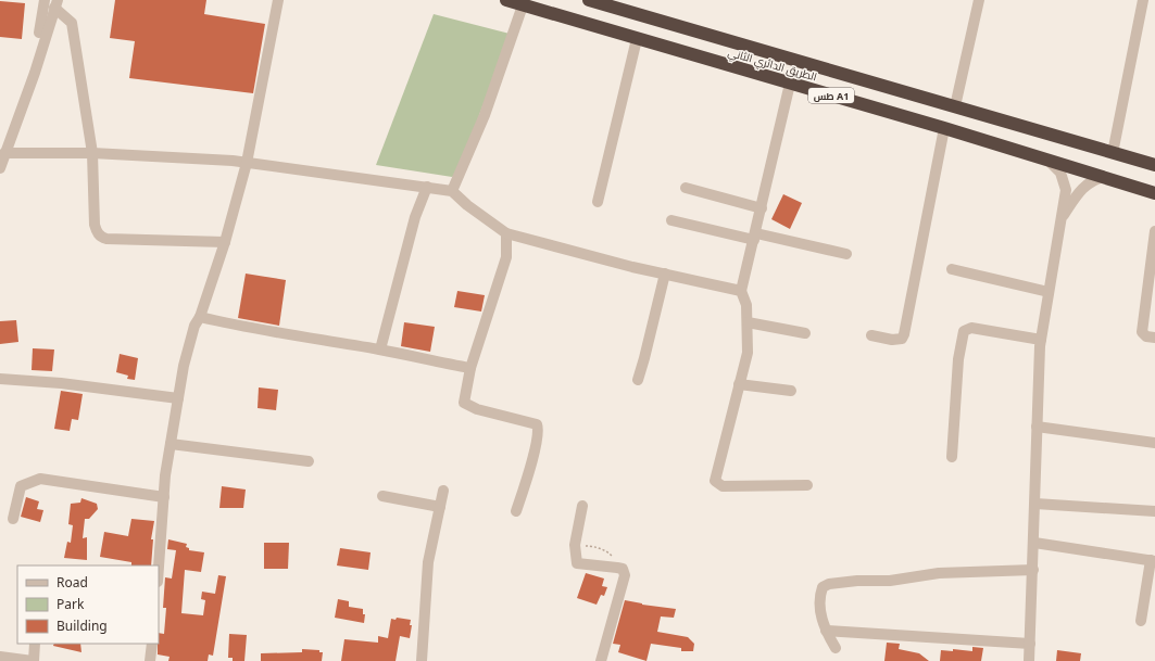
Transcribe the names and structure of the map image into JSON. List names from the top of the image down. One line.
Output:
{"streets":{"highway":["الطريق الدائري الثاني","طس A1"]},"legend":["Road","Park","Building"]}
